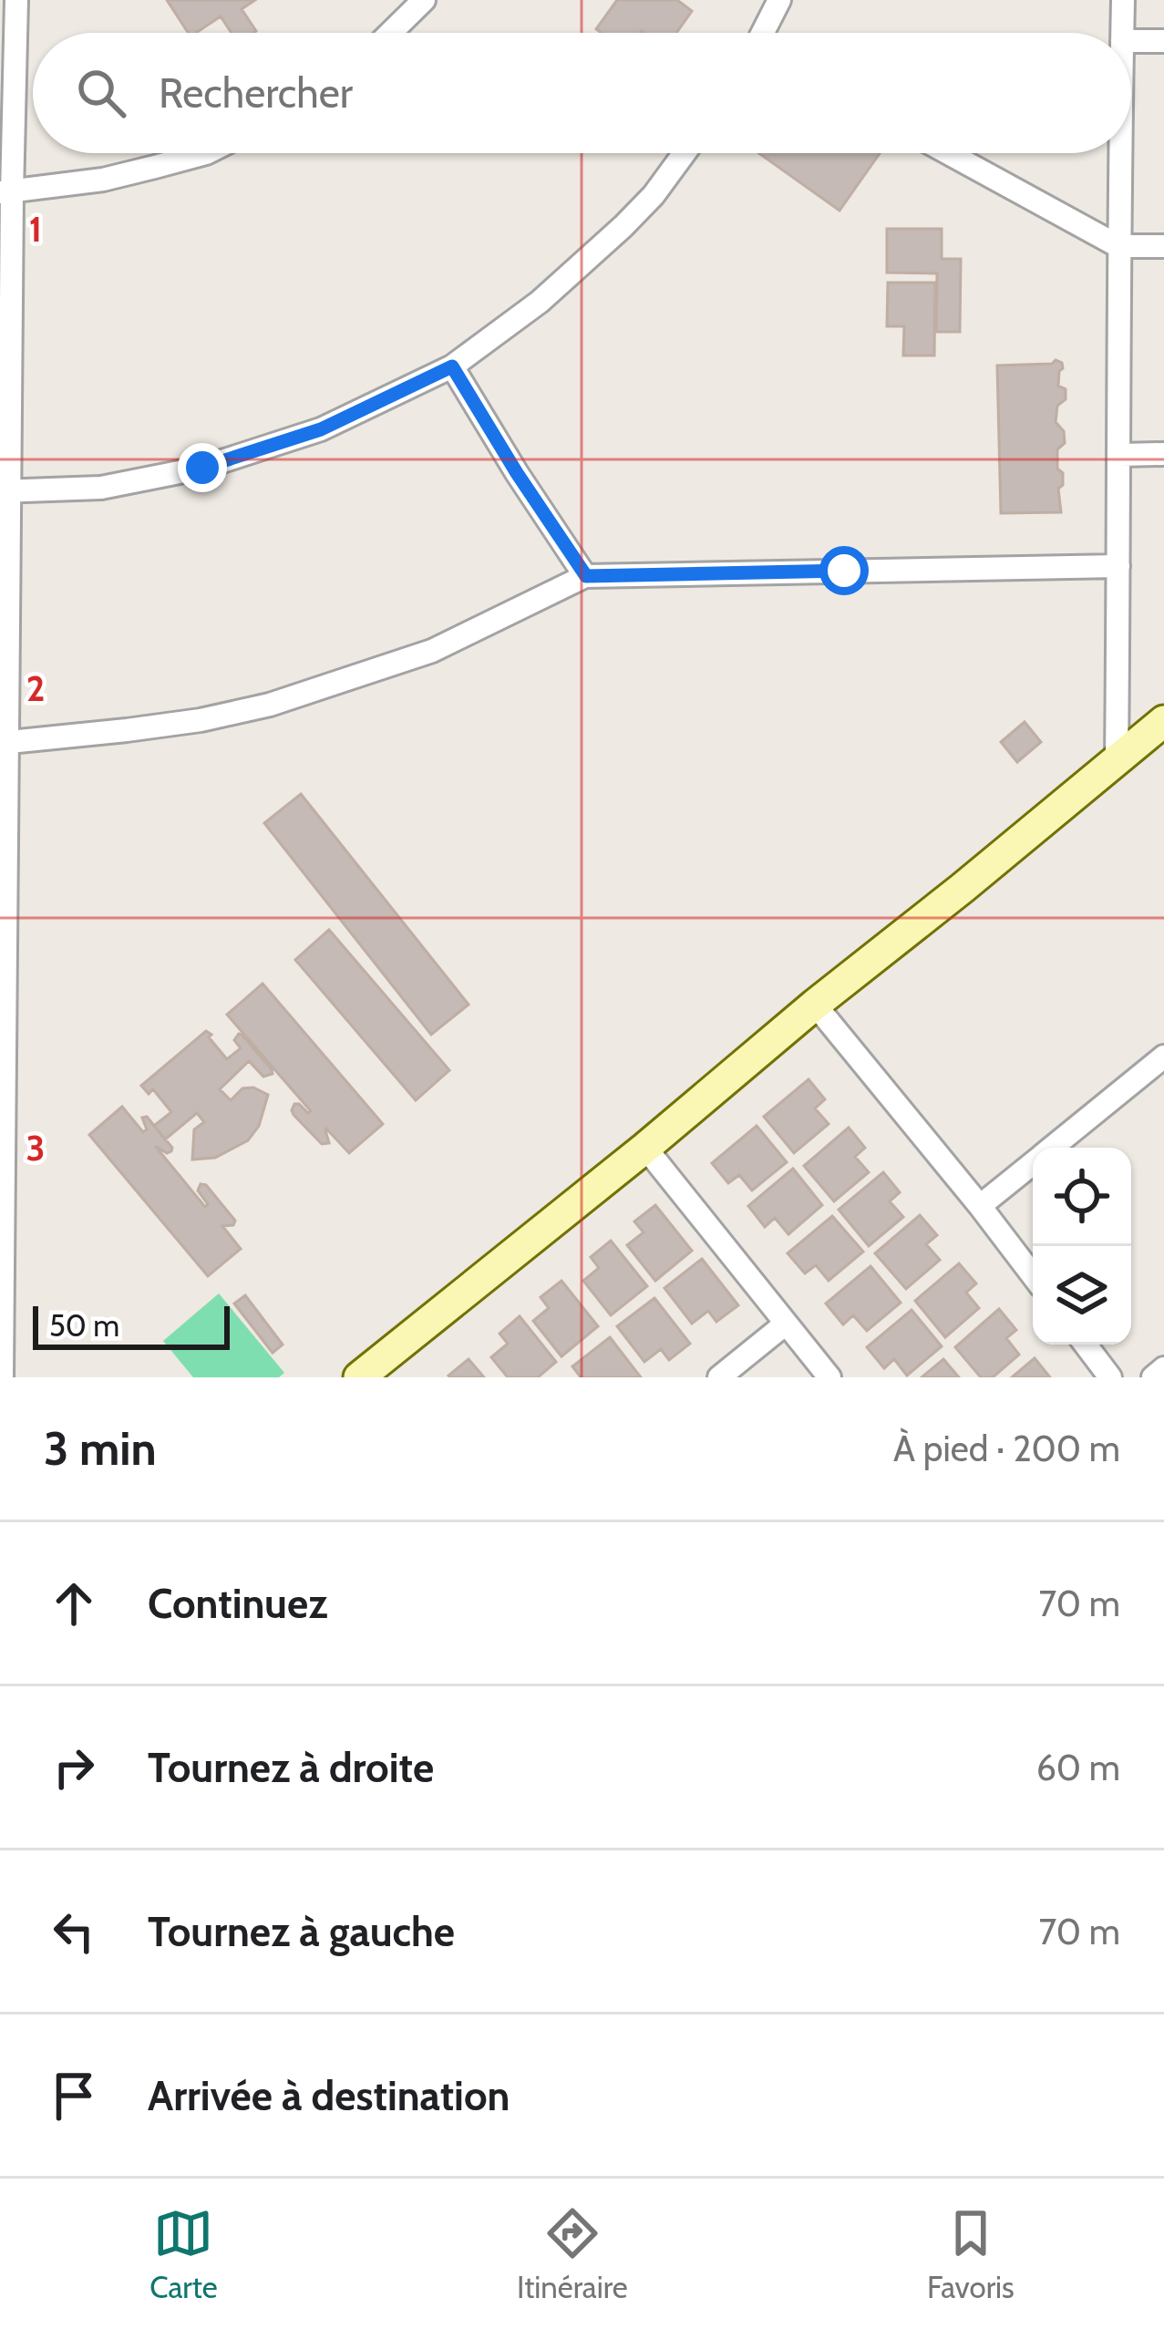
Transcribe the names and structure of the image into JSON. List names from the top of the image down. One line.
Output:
{"scale_bar":"50 m","page":{"search":"Rechercher","scale":"50 m","heading":["3 min","À pied · 200 m"],"list":[["Continuez","70 m"],["Tournez à droite","60 m"],["Tournez à gauche","70 m"],"Arrivée à destination"],"nav":["Carte","Itinéraire","Favoris"]},"grid":{"rows":["1","2","3"]}}
